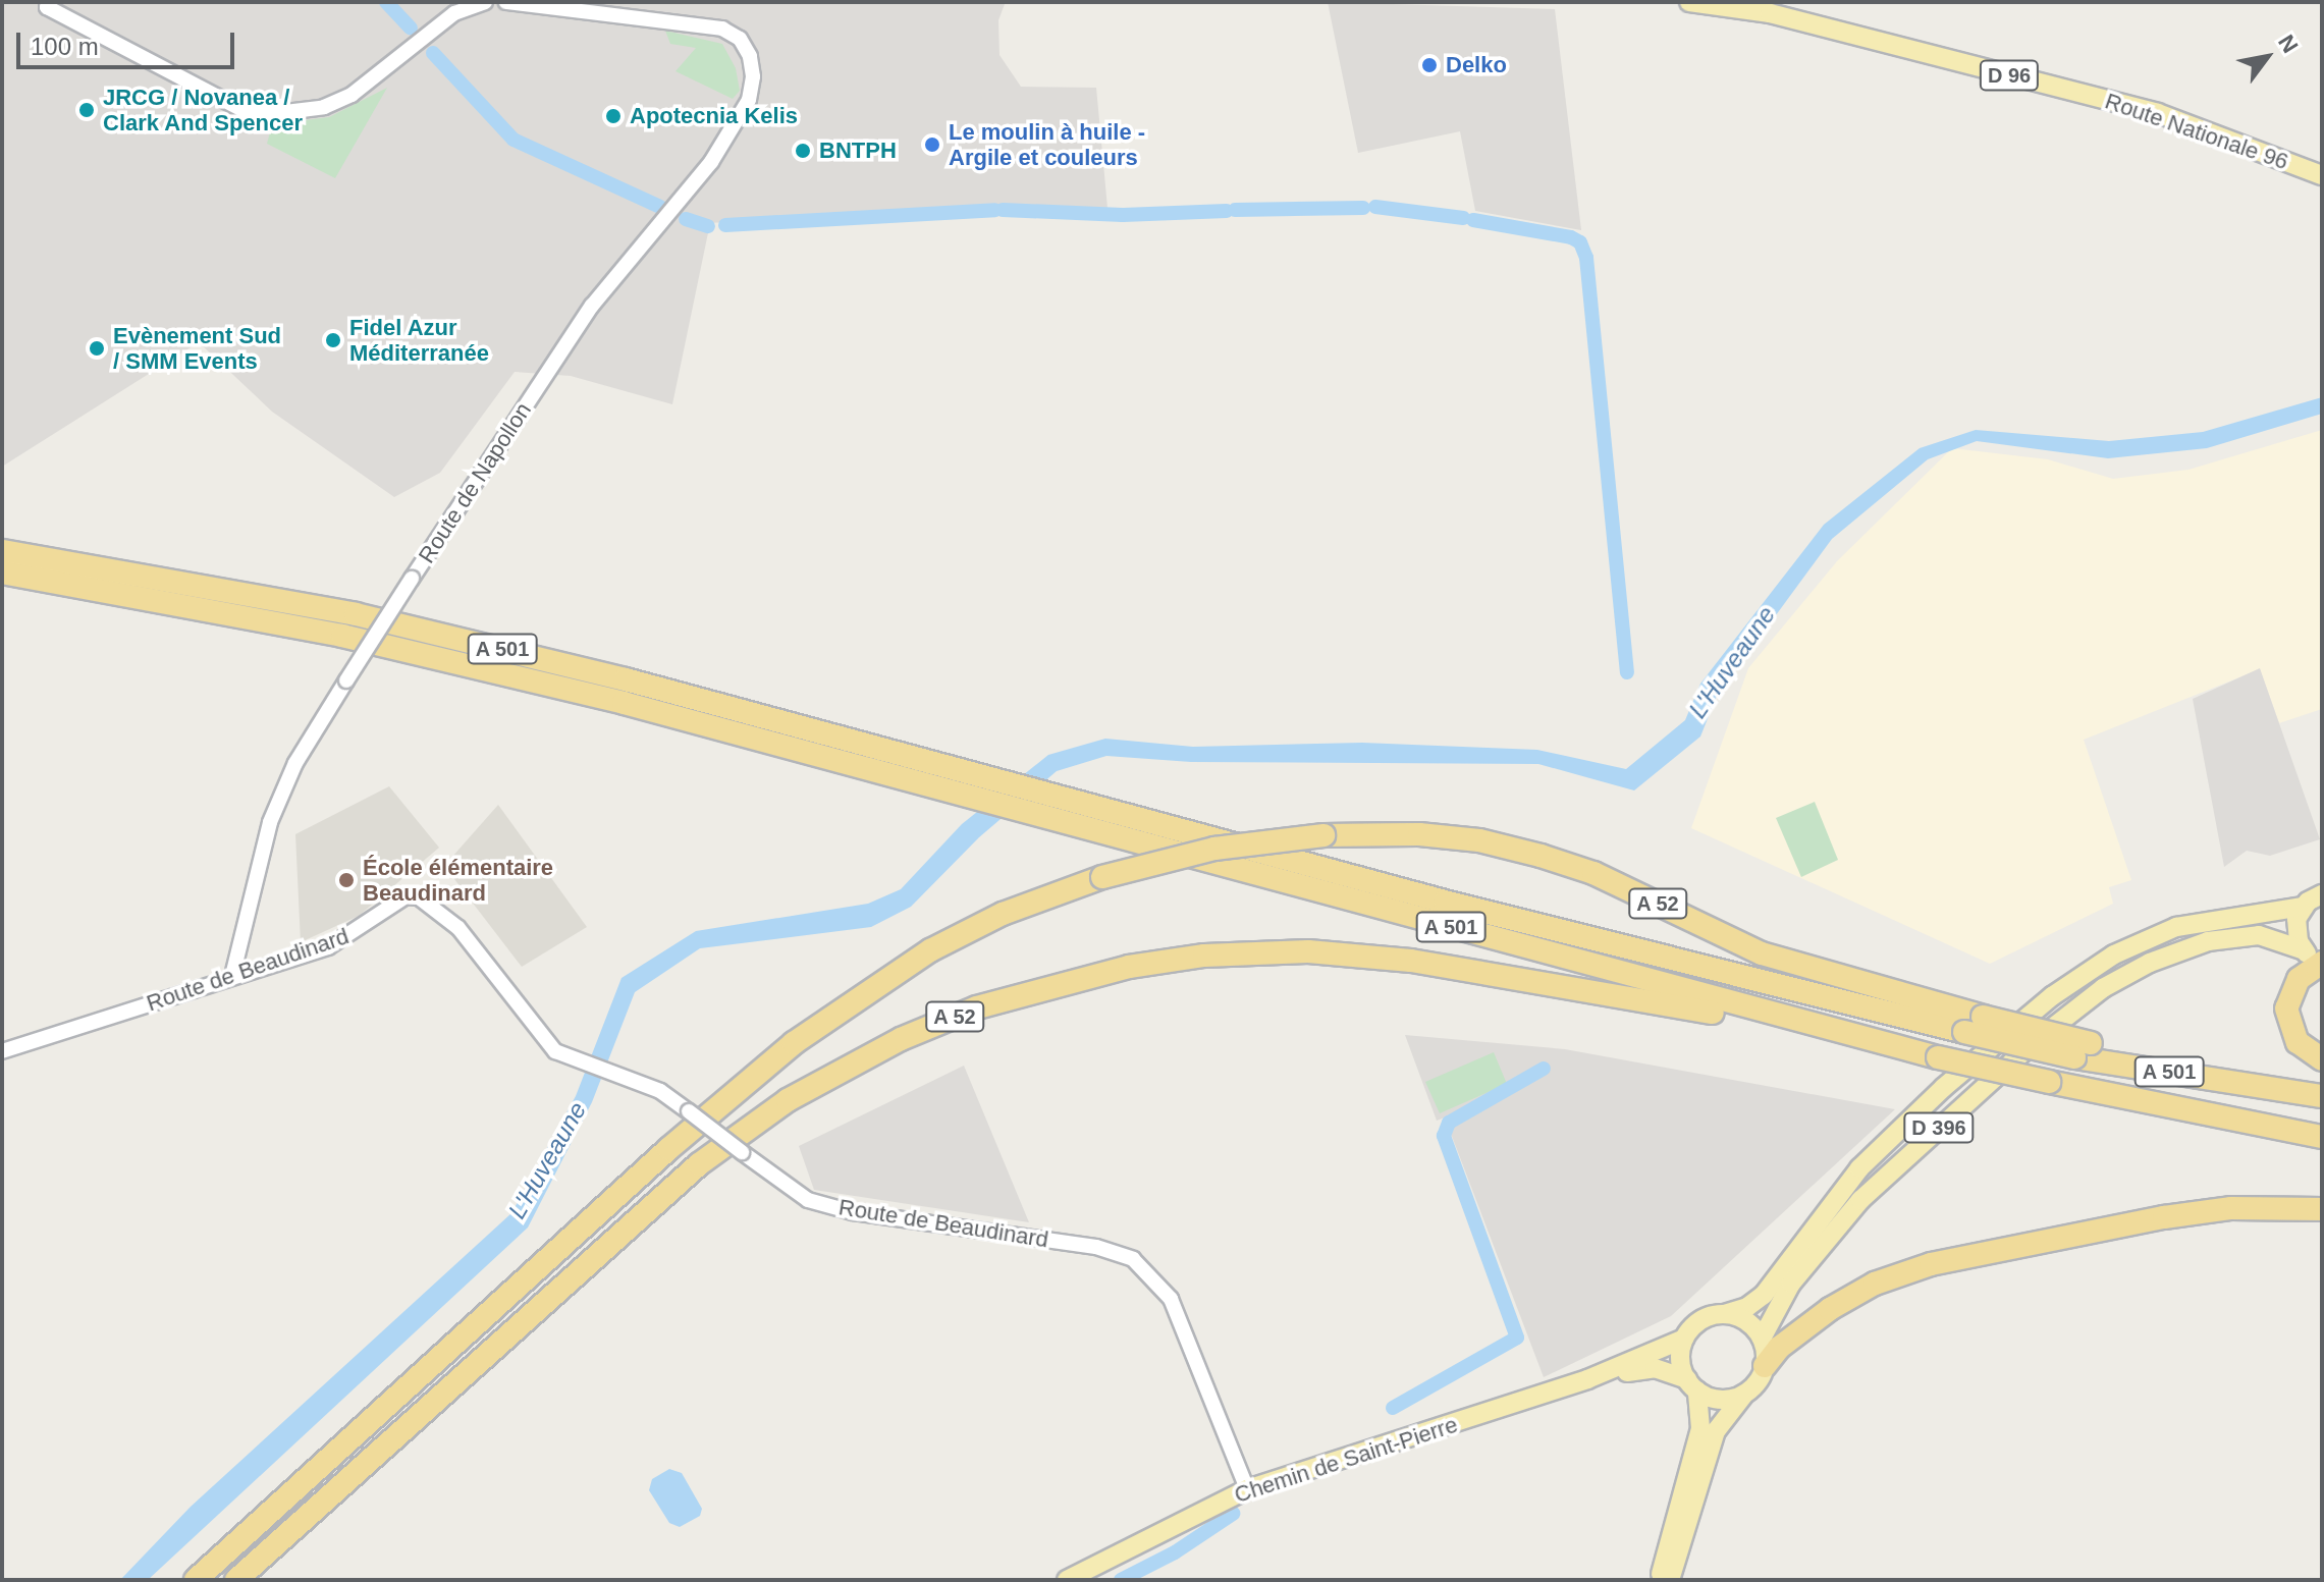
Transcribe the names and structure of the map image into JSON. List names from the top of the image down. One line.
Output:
{"streets":{"highway":["A 501","A 52"],"main road":["D 96","Route Nationale 96","D 396","Chemin de Saint-Pierre"],"street":["Route de Napollon","Route de Beaudinard"]},"crossings":[["Route de Napollon","Route de Beaudinard"],["A 501","A 52"],["Route de Beaudinard","Chemin de Saint-Pierre"],["D 396","Chemin de Saint-Pierre"]],"water":["L'Huveaune"],"places":["Delko","JRCG / Novanea / Clark And Spencer","Apotecnia Kelis","Le moulin à huile - Argile et couleurs","BNTPH","Fidel Azur Méditerranée","Evènement Sud / SMM Events","École élémentaire Beaudinard"],"scale_bar":"100 m","north":"top right"}
